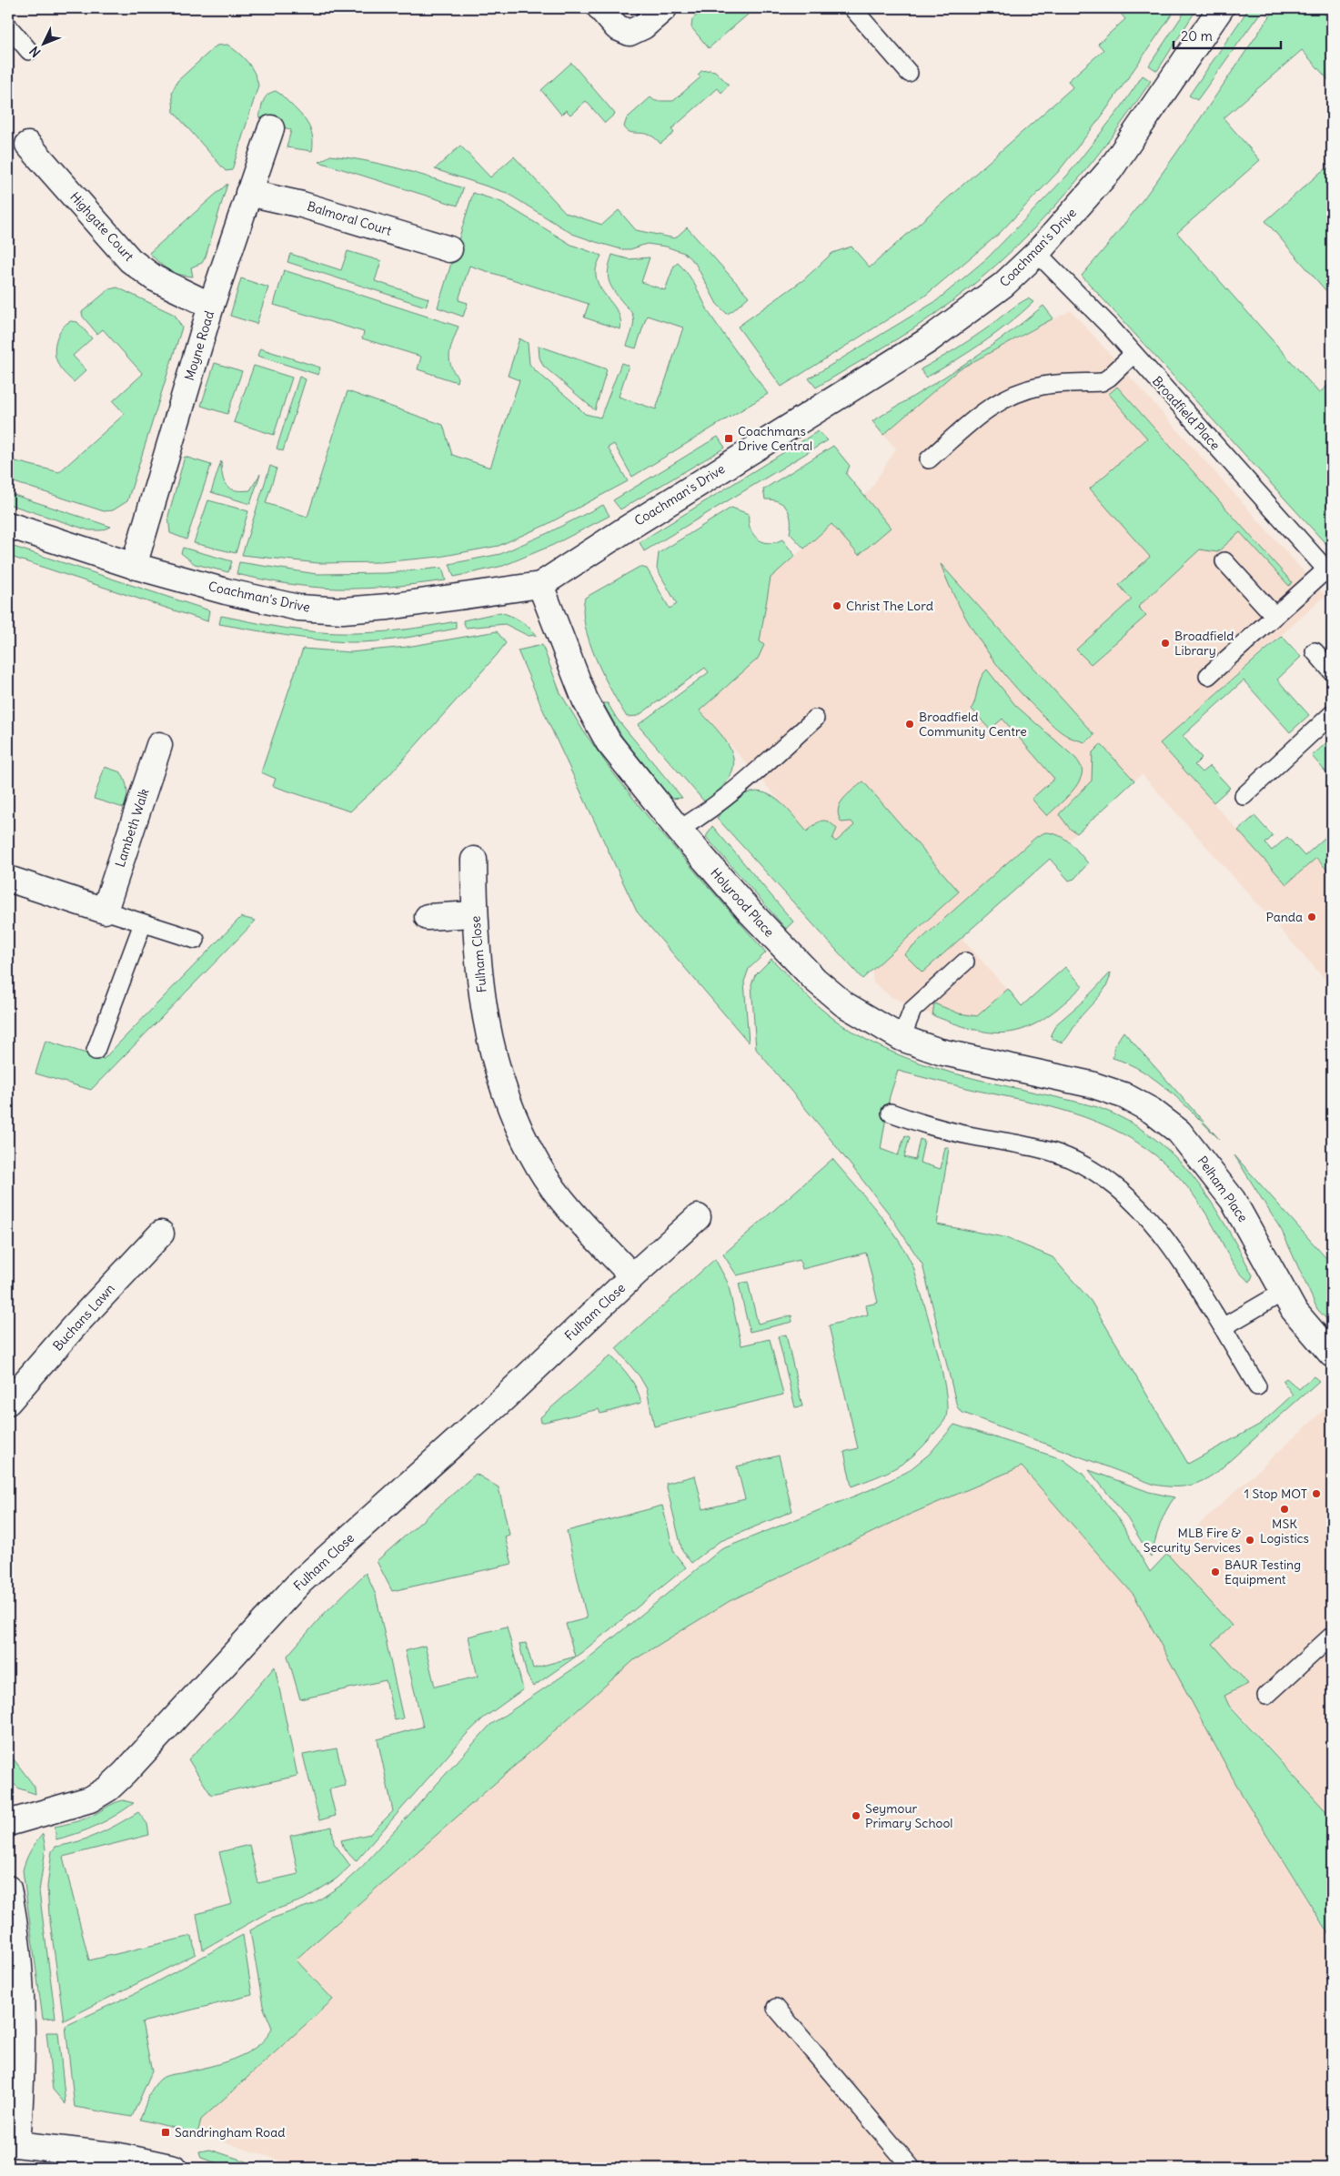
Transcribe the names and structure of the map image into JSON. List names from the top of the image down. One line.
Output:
{"streets":{"street":["Balmoral Court","Highgate Court","Coachman's Drive","Moyne Road","Lambeth Walk","Holyrood Place","Fulham Close","Pelham Place","Buchans Lawn"],"lane":["Broadfield Place"]},"crossings":[["Balmoral Court","Moyne Road"],["Highgate Court","Moyne Road"],["Coachman's Drive","Moyne Road"],["Coachman's Drive","Broadfield Place"],["Coachman's Drive","Holyrood Place"],["Holyrood Place","Pelham Place"]],"places":{"transit":["Coachmans Drive Central","Sandringham Road"],"other":["Christ The Lord","Broadfield Library","Broadfield Community Centre","Panda","1 Stop MOT","MSK Logistics","MLB Fire & Security Services","BAUR Testing Equipment","Seymour Primary School"]},"scale_bar":"20 m","north":"bottom left"}
